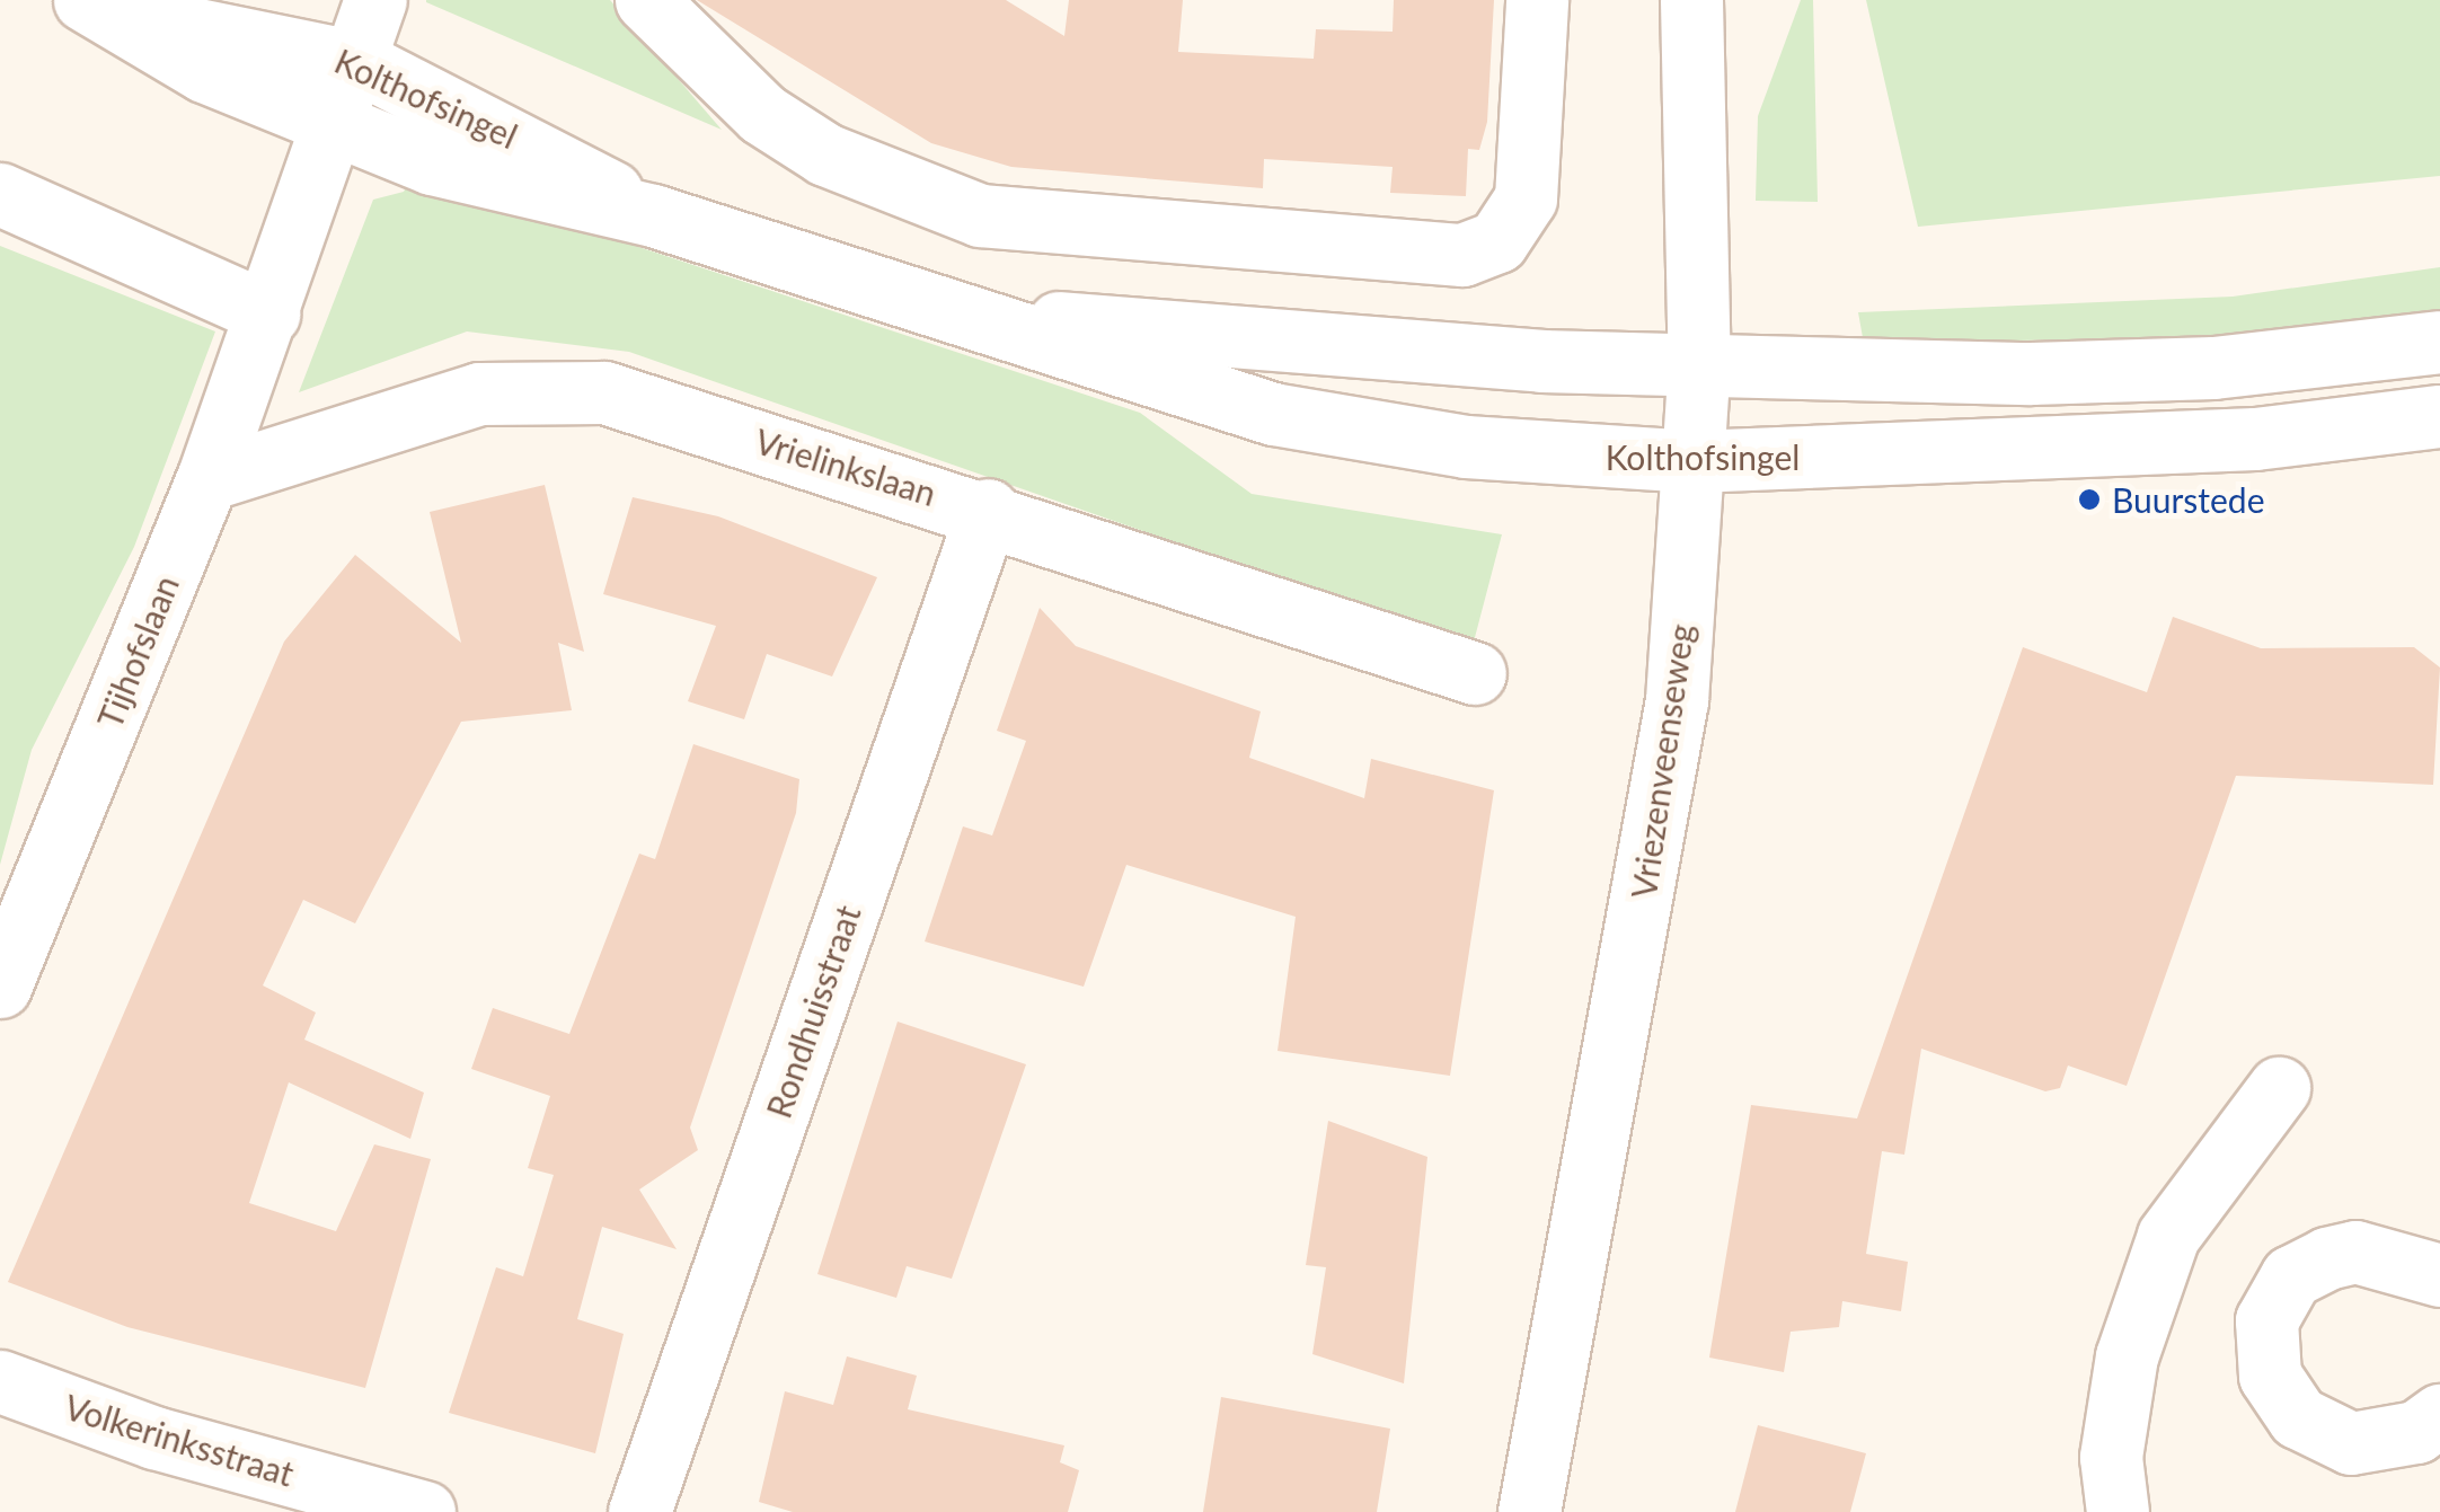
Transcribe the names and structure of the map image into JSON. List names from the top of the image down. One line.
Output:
{"streets":{"street":["Kolthofsingel","Vrielinkslaan","Tijhofslaan","Vriezenveenseweg","Rondhuisstraat","Volkerinksstraat"]},"crossings":[["Kolthofsingel","Tijhofslaan"],["Kolthofsingel","Vriezenveenseweg"],["Vrielinkslaan","Tijhofslaan"],["Vrielinkslaan","Rondhuisstraat"]],"places":["Buurstede"]}
